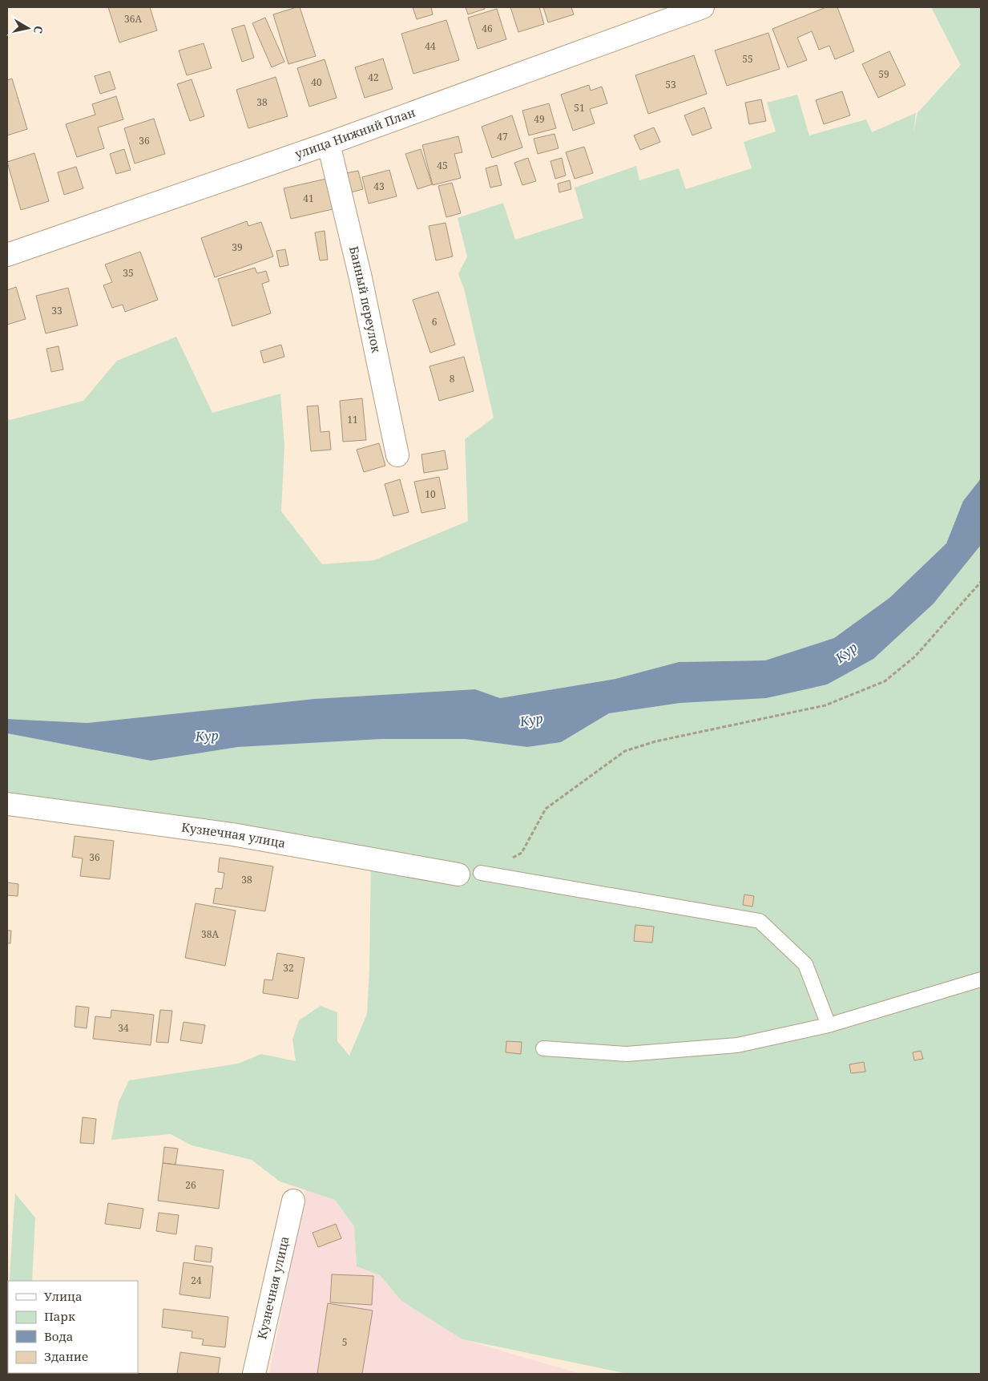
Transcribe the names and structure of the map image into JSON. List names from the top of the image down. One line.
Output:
{"streets":{"street":["улица Нижний План","Банный переулок","Кузнечная улица"]},"crossings":[["улица Нижний План","Банный переулок"]],"water":["Кур"],"house_numbers":["36А","46","44","55","59","42","40","53","38","51","49","47","36","45","43","41","39","35","33","6","8","11","10","36","38","38А","32","34","26","24","5"],"legend":["Улица","Парк","Вода","Здание"],"north":"right"}
